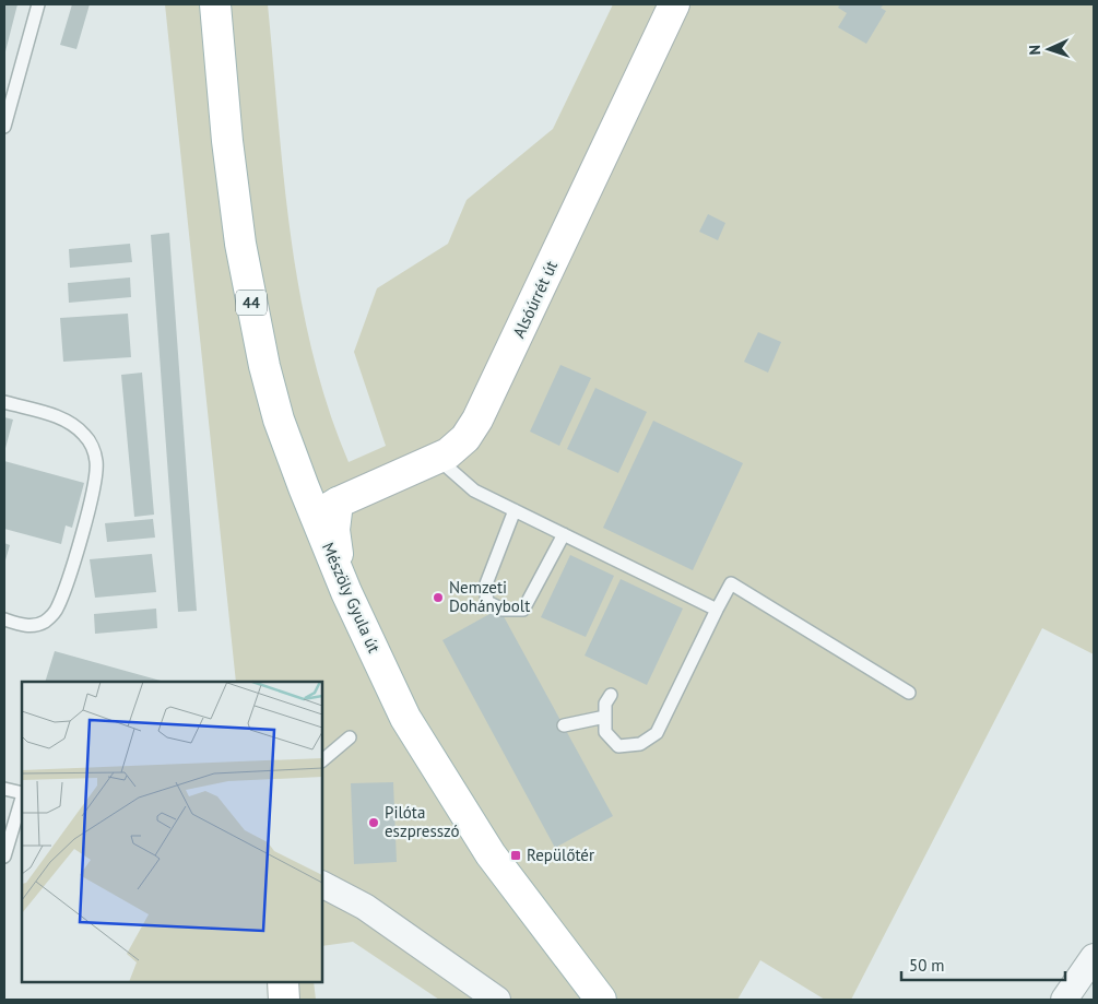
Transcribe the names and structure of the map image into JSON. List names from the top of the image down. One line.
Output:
{"streets":{"main road":["Alsóúrrét út","44","Mészöly Gyula út"]},"crossings":[["Alsóúrrét út","44"],["Alsóúrrét út","Mészöly Gyula út"],["44","Mészöly Gyula út"]],"places":{"other":["Nemzeti Dohánybolt","Pilóta eszpresszó"],"transit":["Repülőtér"]},"scale_bar":"50 m","north":"left"}
